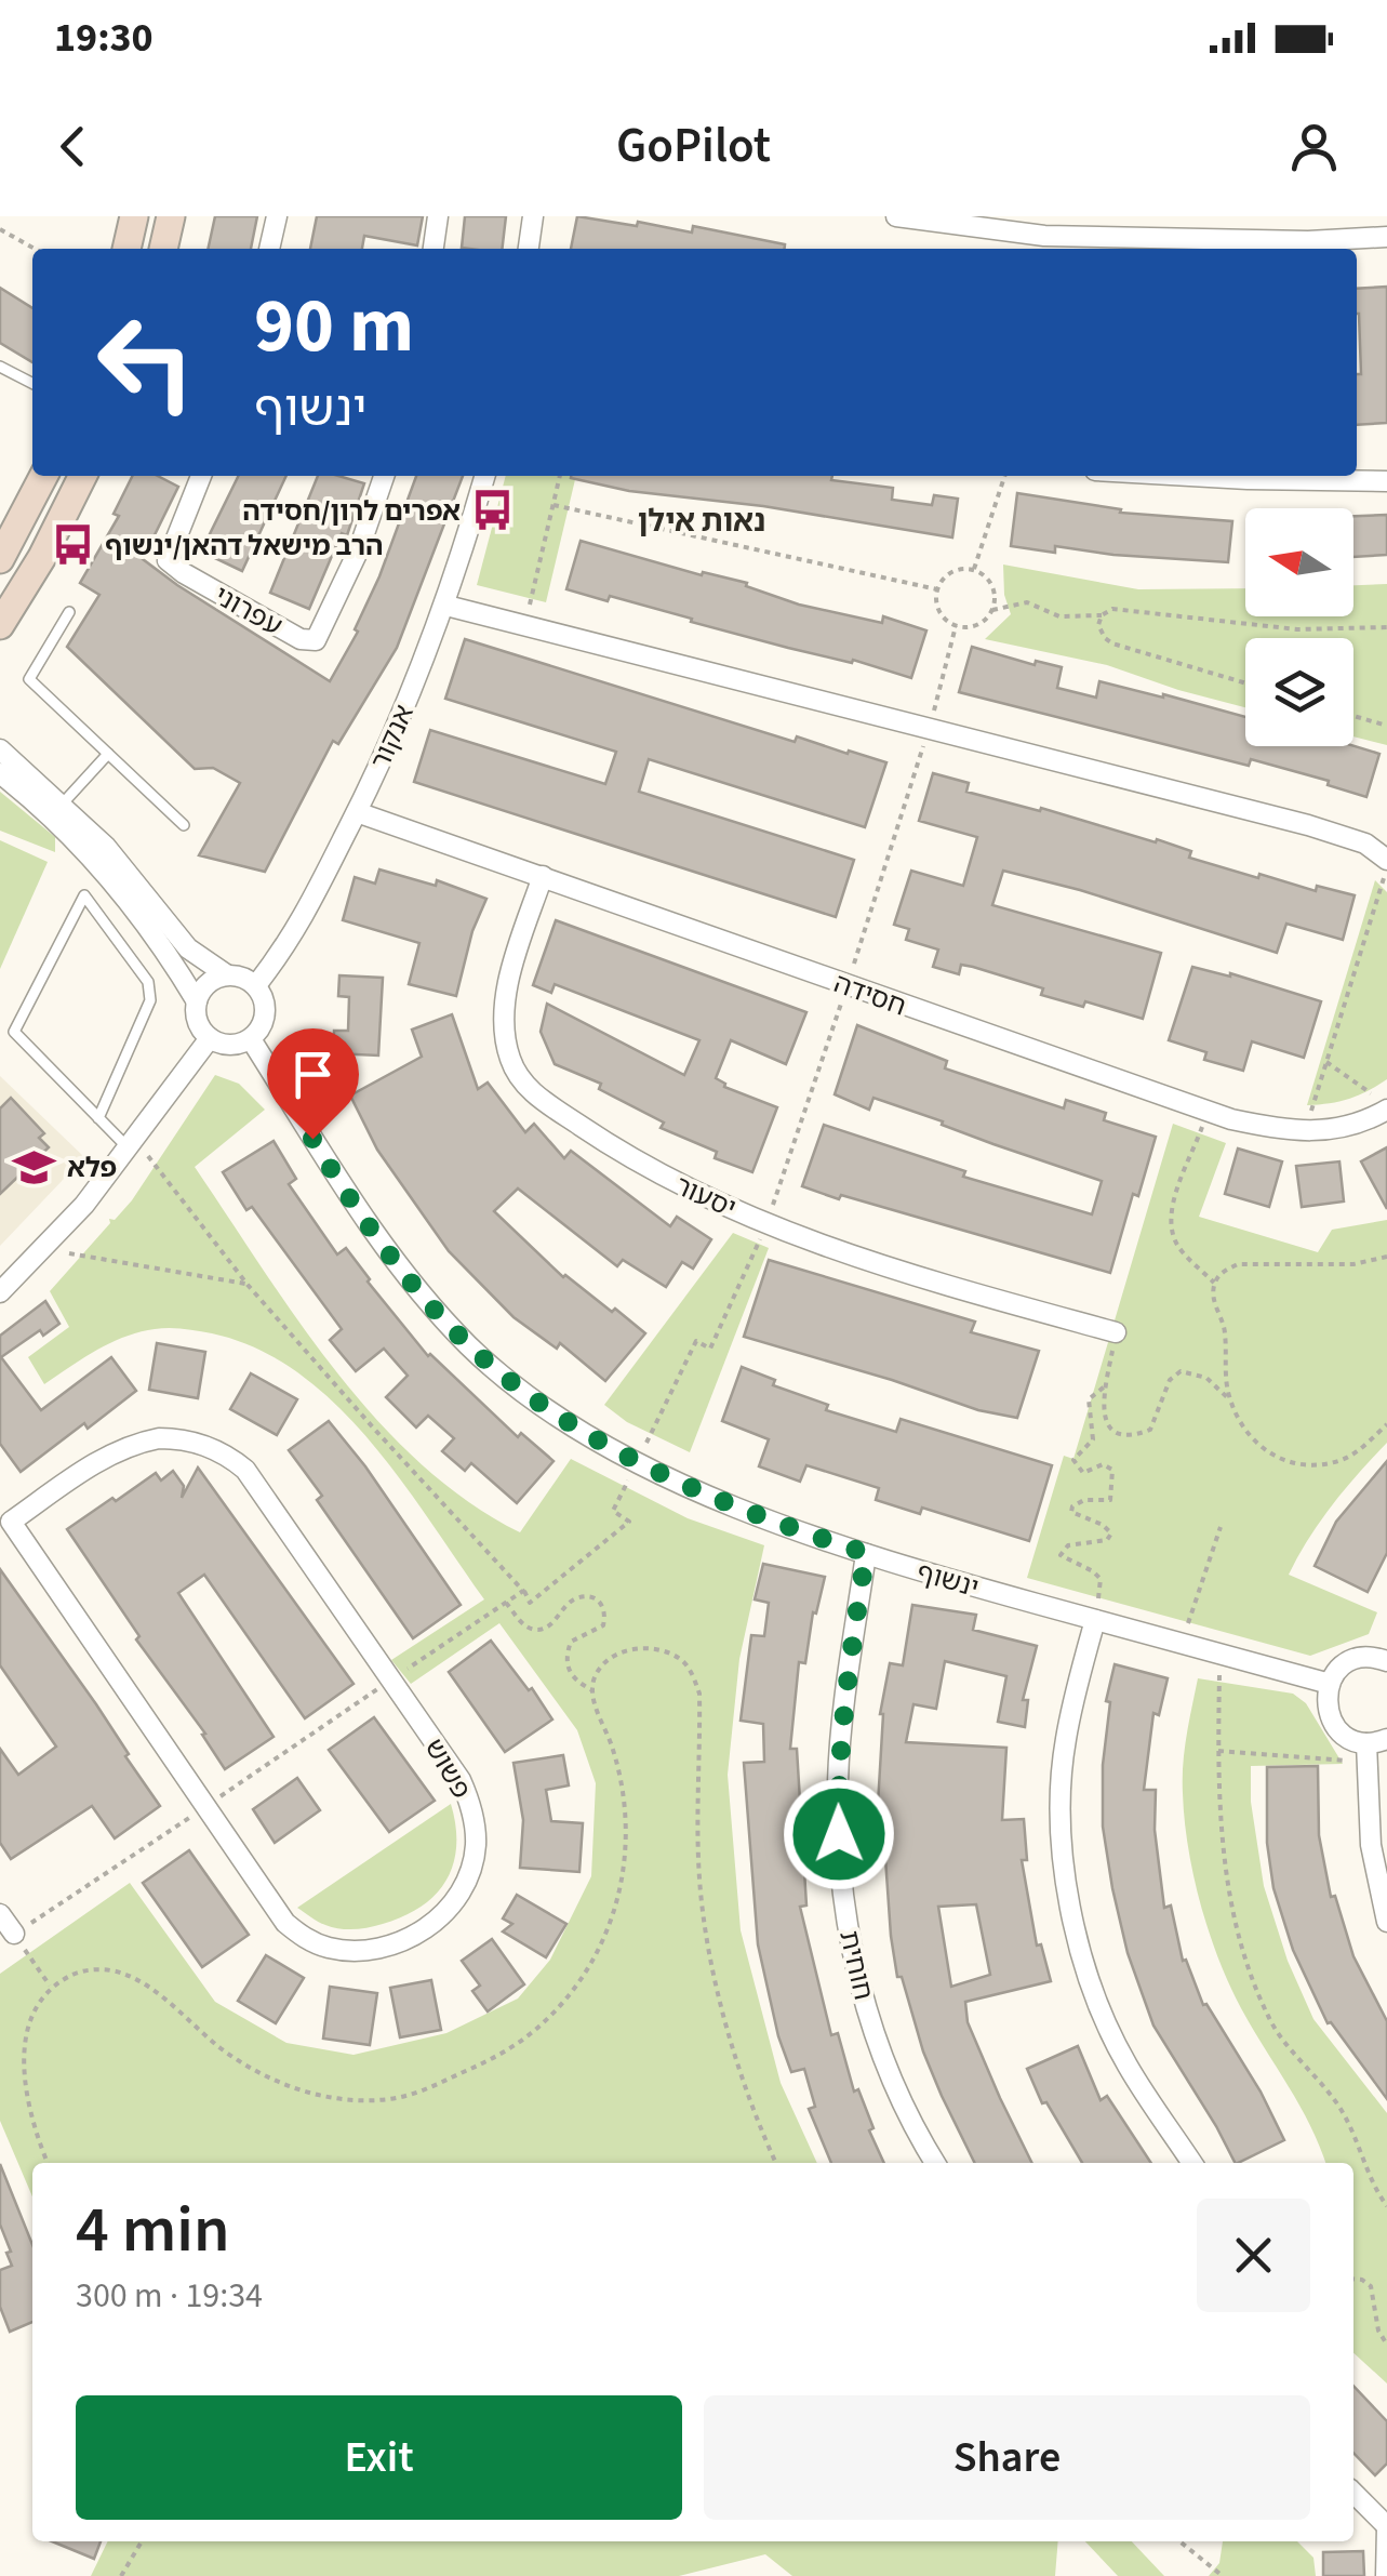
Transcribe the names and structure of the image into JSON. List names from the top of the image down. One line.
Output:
{"streets":{"street":["עפרוני","אנקור","חסידה","יסעור","ינשוף","פשוש","חוחית"]},"crossings":[["אנקור","חסידה"],["אנקור","ינשוף"],["חסידה","יסעור"],["ינשוף","חוחית"]],"districts":["נאות אילן"],"places":{"bus stop":["אפרים לרון/חסידה","הרב מישאל דהאן/ינשוף"],"school or university":["פלא"]},"north":"left","page":{"status":"19:30","header":"GoPilot","turn":["90 m","ינשוף"],"heading":["4 min","300 m · 19:34"],"buttons":["Exit","Share"]}}
